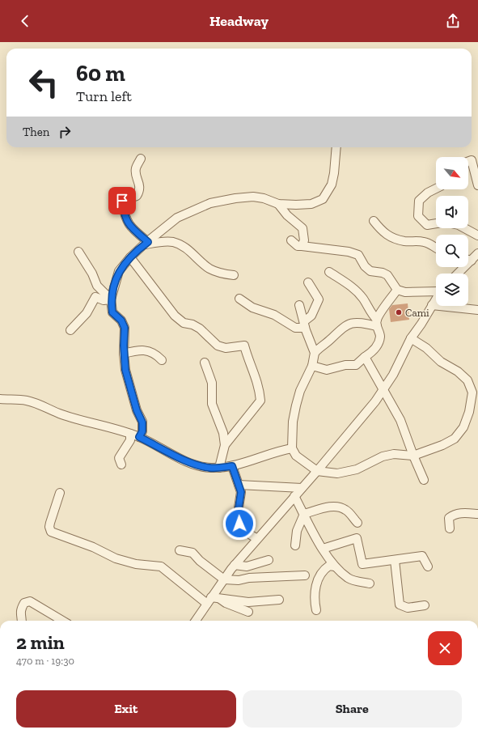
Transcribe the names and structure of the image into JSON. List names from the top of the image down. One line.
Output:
{"places":["Cami"],"north":"bottom right","page":{"header":"Headway","turn":["60 m","Turn left"],"then":"Then","heading":["2 min","470 m · 19:30"],"buttons":["Exit","Share"]}}
